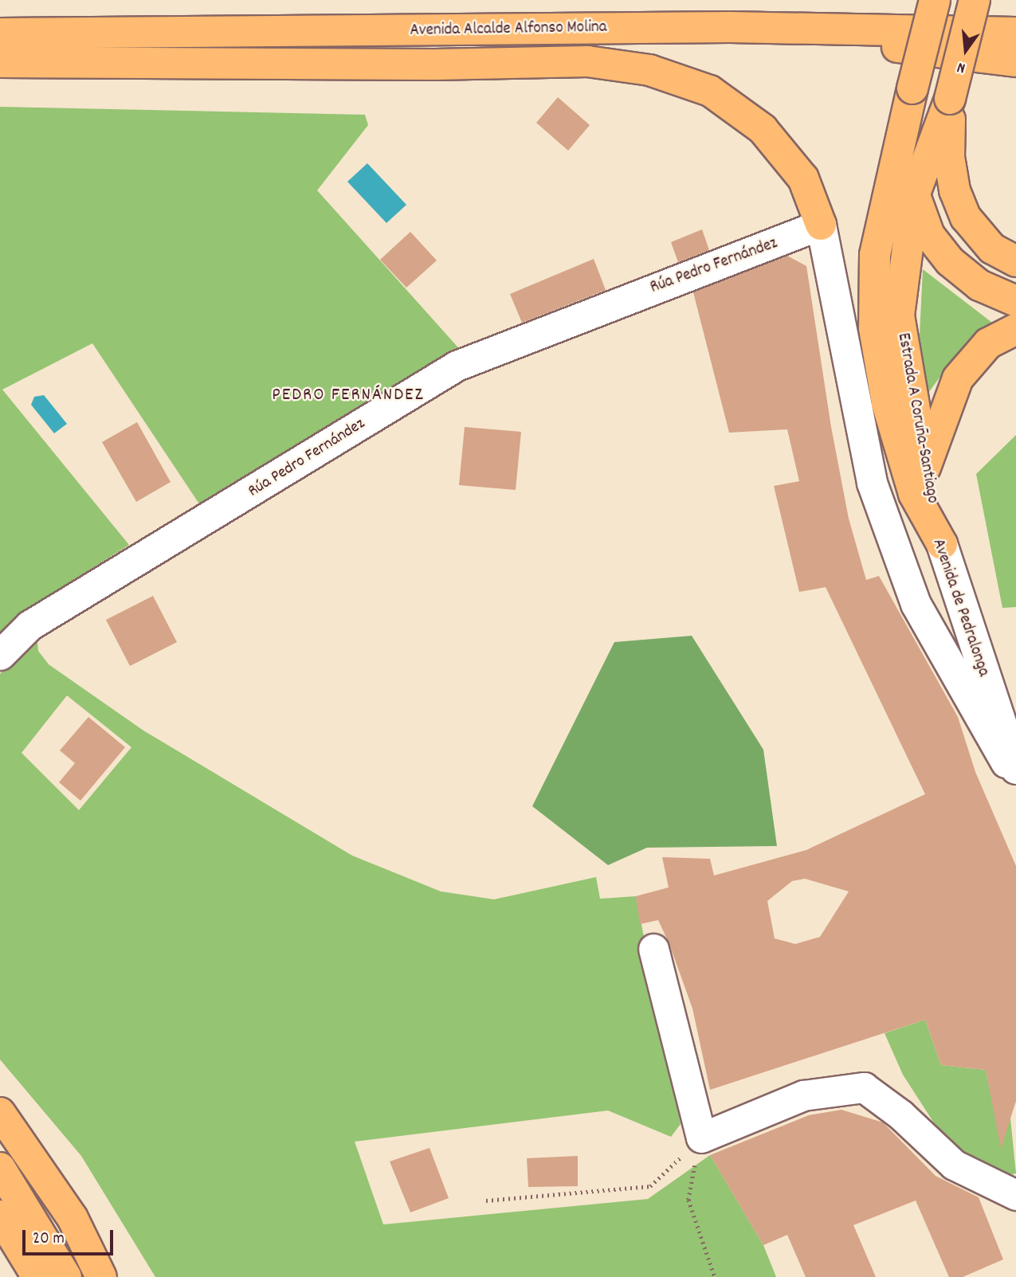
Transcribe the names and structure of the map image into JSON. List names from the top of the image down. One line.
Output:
{"streets":{"main road":["Avenida Alcalde Alfonso Molina","Estrada A Coruña-Santiago","Avenida de Pedralonga"],"street":["Rúa Pedro Fernández"]},"crossings":[["Rúa Pedro Fernández","Avenida de Pedralonga"],["Estrada A Coruña-Santiago","Avenida de Pedralonga"]],"districts":["PEDRO FERNÁNDEZ"],"scale_bar":"20 m","north":"bottom"}
